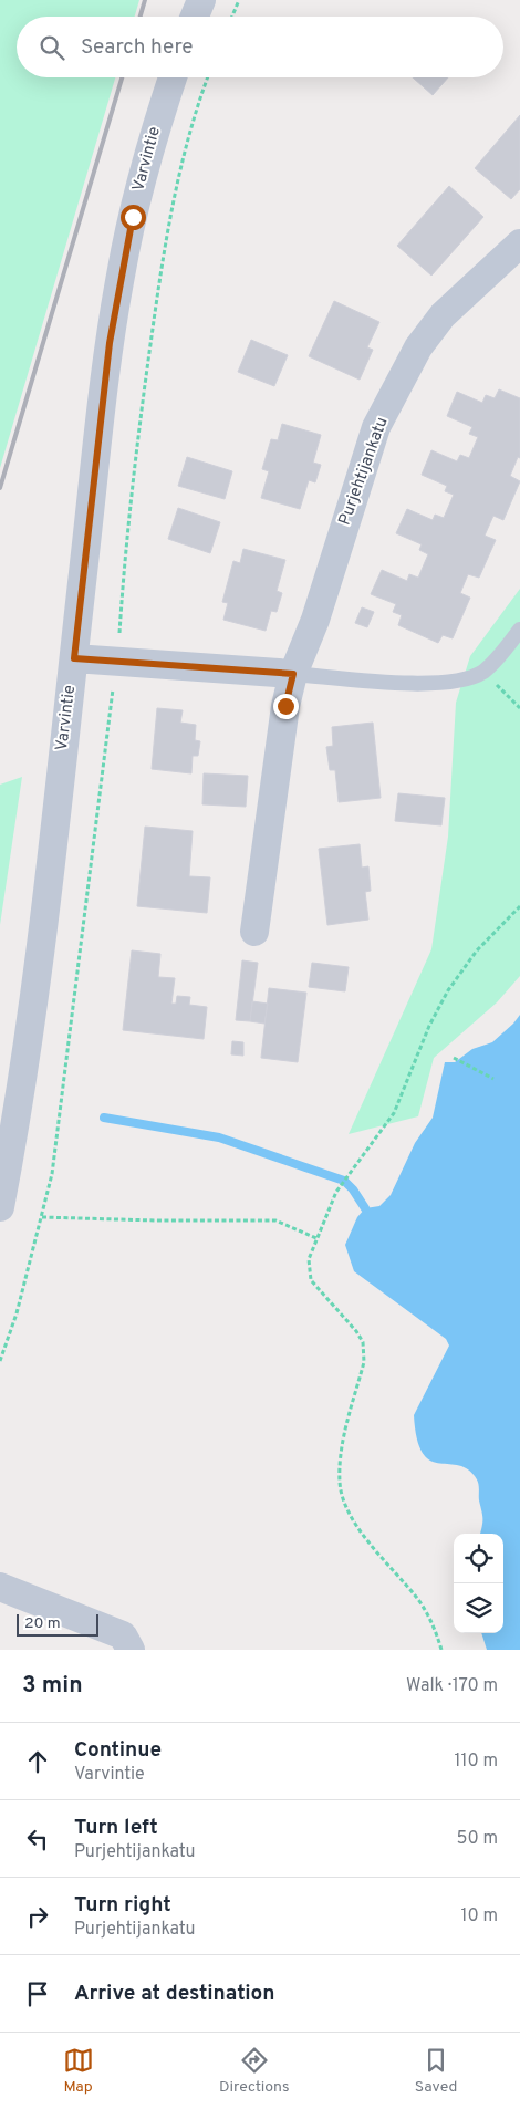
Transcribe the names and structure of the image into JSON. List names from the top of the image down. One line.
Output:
{"streets":{"street":["Varvintie","Purjehtijankatu"]},"scale_bar":"20 m","page":{"search":"Search here","scale":"20 m","heading":["3 min","Walk · 170 m"],"list":[["Continue","Varvintie","110 m"],["Turn left","Purjehtijankatu","50 m"],["Turn right","Purjehtijankatu","10 m"],"Arrive at destination"],"nav":["Map","Directions","Saved"]}}
